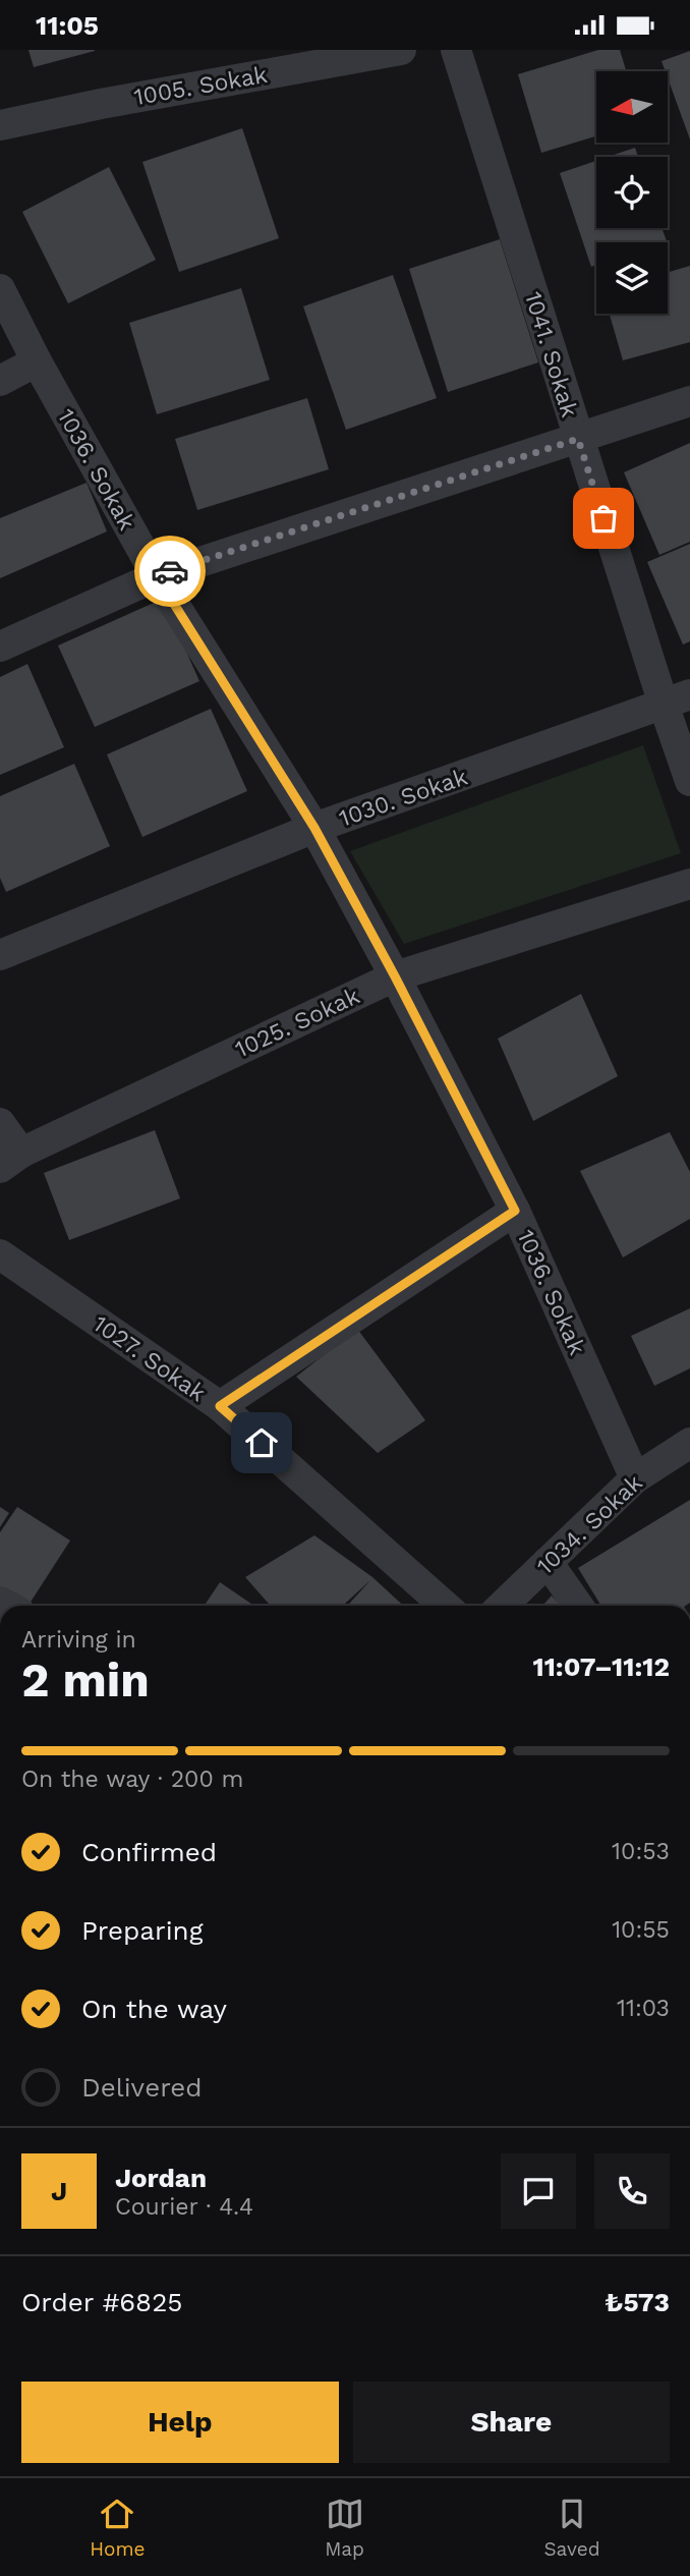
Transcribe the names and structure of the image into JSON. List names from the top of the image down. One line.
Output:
{"streets":{"street":["1005. Sokak","1041. Sokak","1036. Sokak","1030. Sokak","1025. Sokak","1027. Sokak","1034. Sokak"]},"crossings":[["1041. Sokak","1030. Sokak"],["1036. Sokak","1030. Sokak"],["1036. Sokak","1025. Sokak"],["1036. Sokak","1034. Sokak"]],"north":"left","page":{"status":"11:05","heading":["2 min","Arriving in","11:07–11:12"],"panel":["Jordan","Courier · 4.4","Order #6825","₺573"],"bar":"On the way · 200 m","list":[["Confirmed","10:53"],["Preparing","10:55"],["On the way","11:03"],"Delivered"],"round":"J","buttons":["Help","Share"],"tabs":["Home","Map","Saved"]}}
